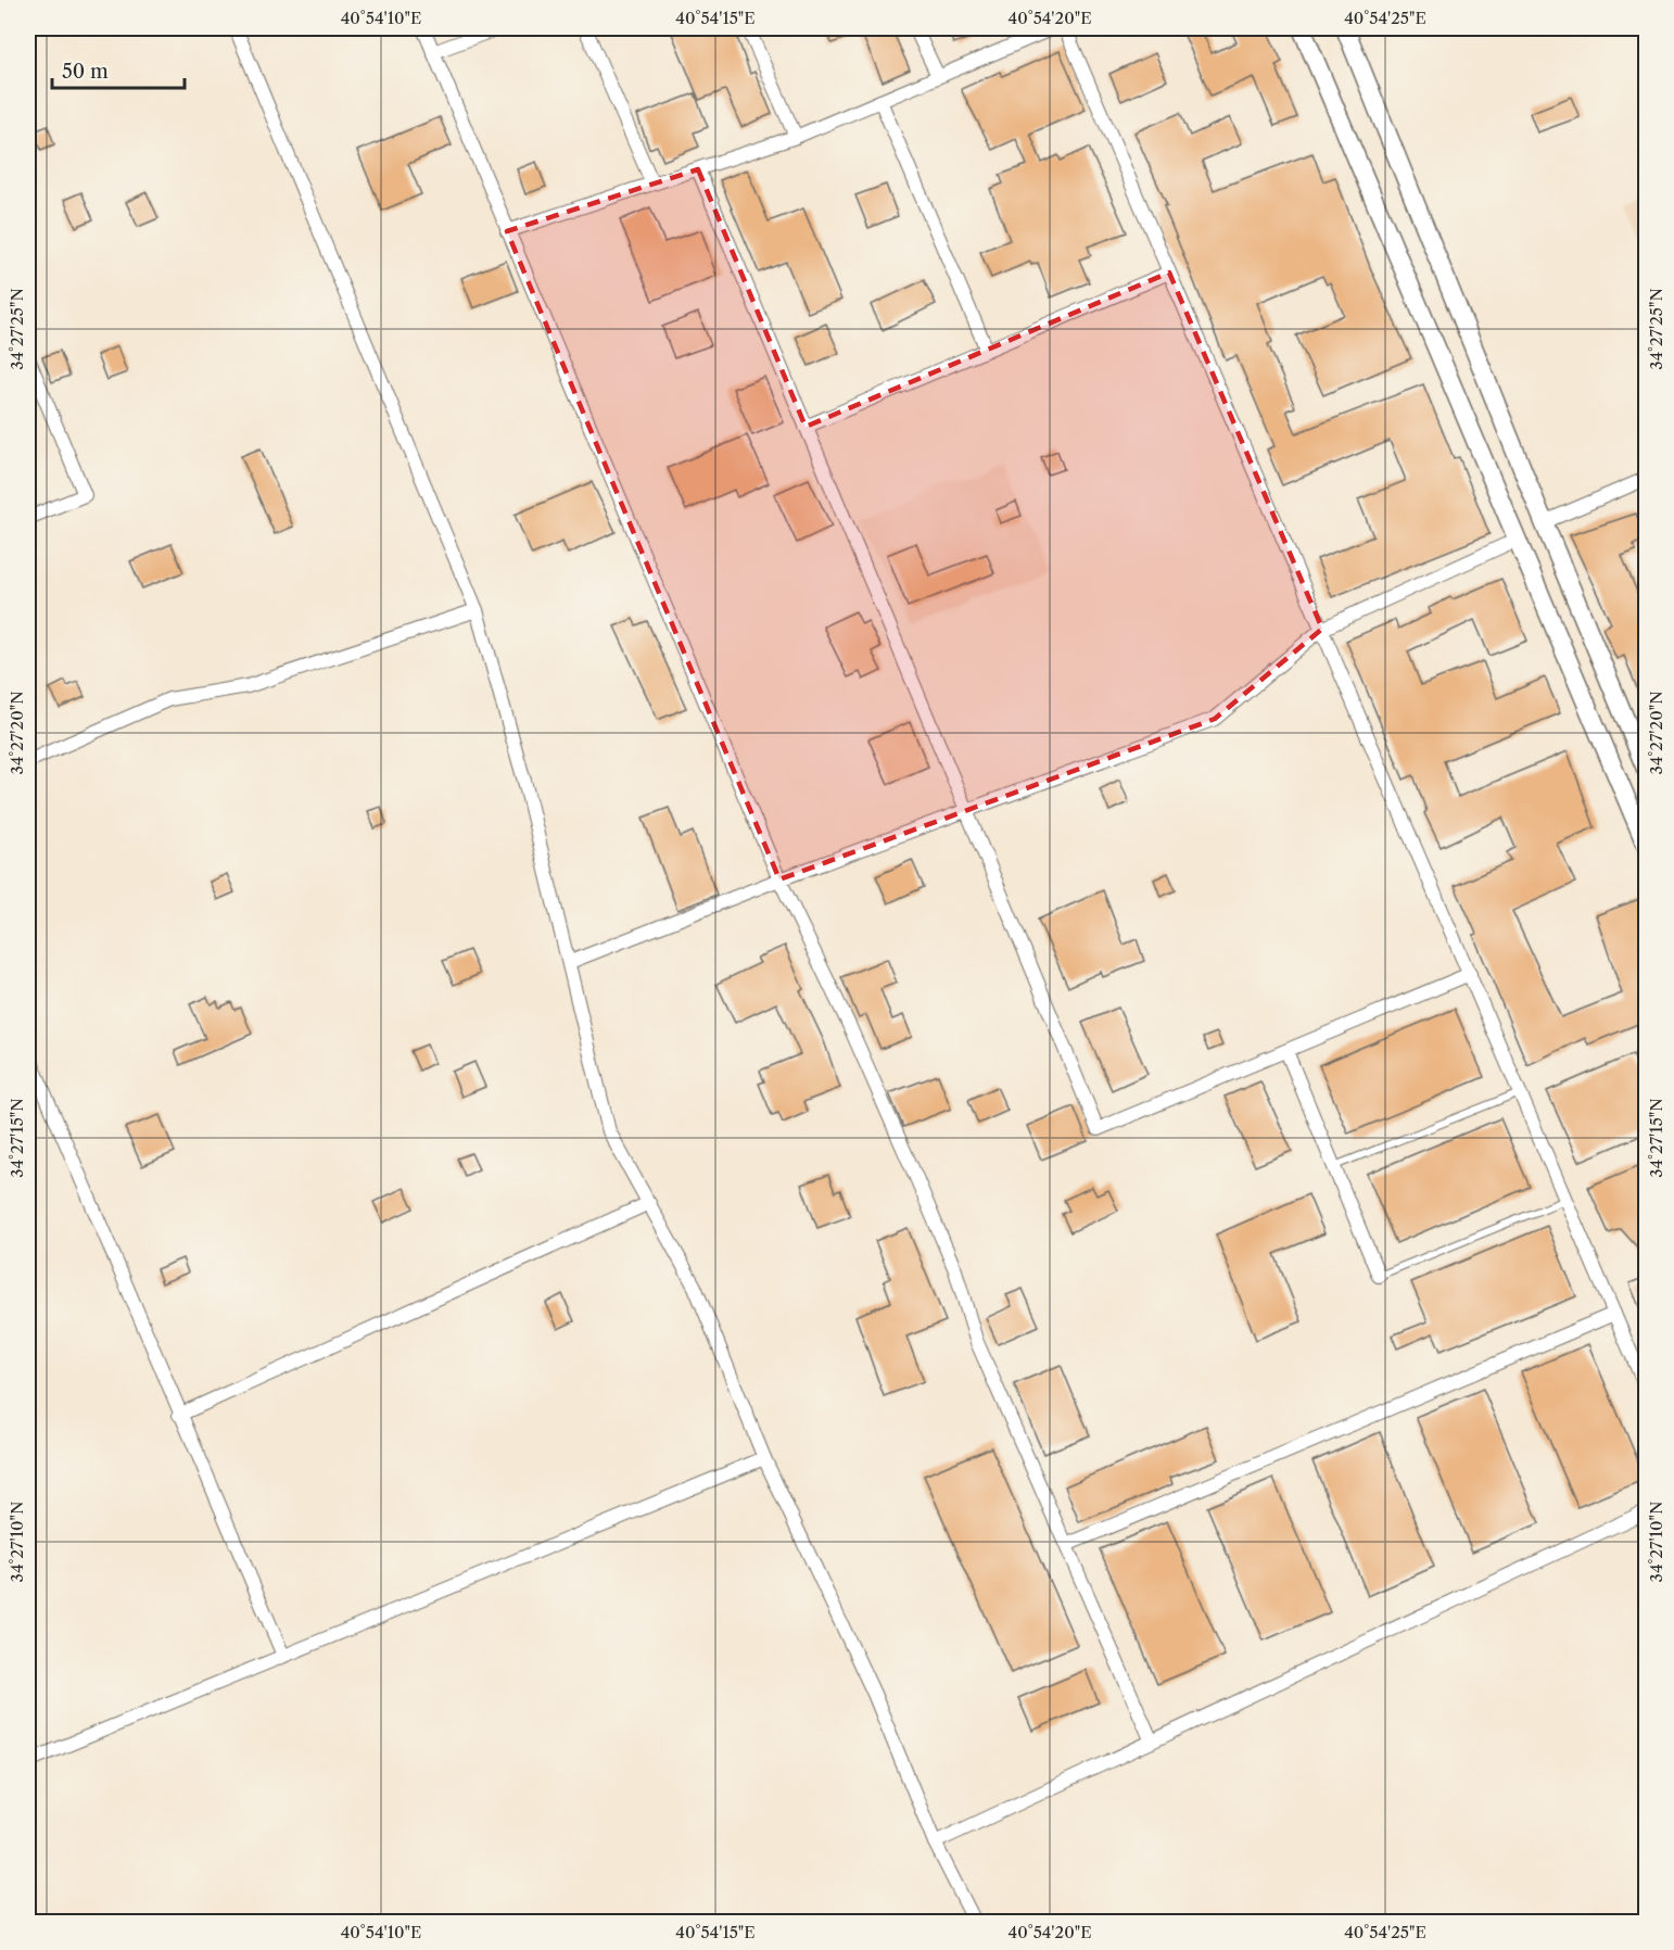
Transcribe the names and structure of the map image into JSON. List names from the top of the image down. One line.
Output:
{"scale_bar":"50 m","coordinates":["40°54'10\"E","40°54'15\"E","40°54'20\"E","40°54'25\"E","34°27'25\"N","34°27'20\"N","34°27'15\"N","34°27'10\"N"]}
